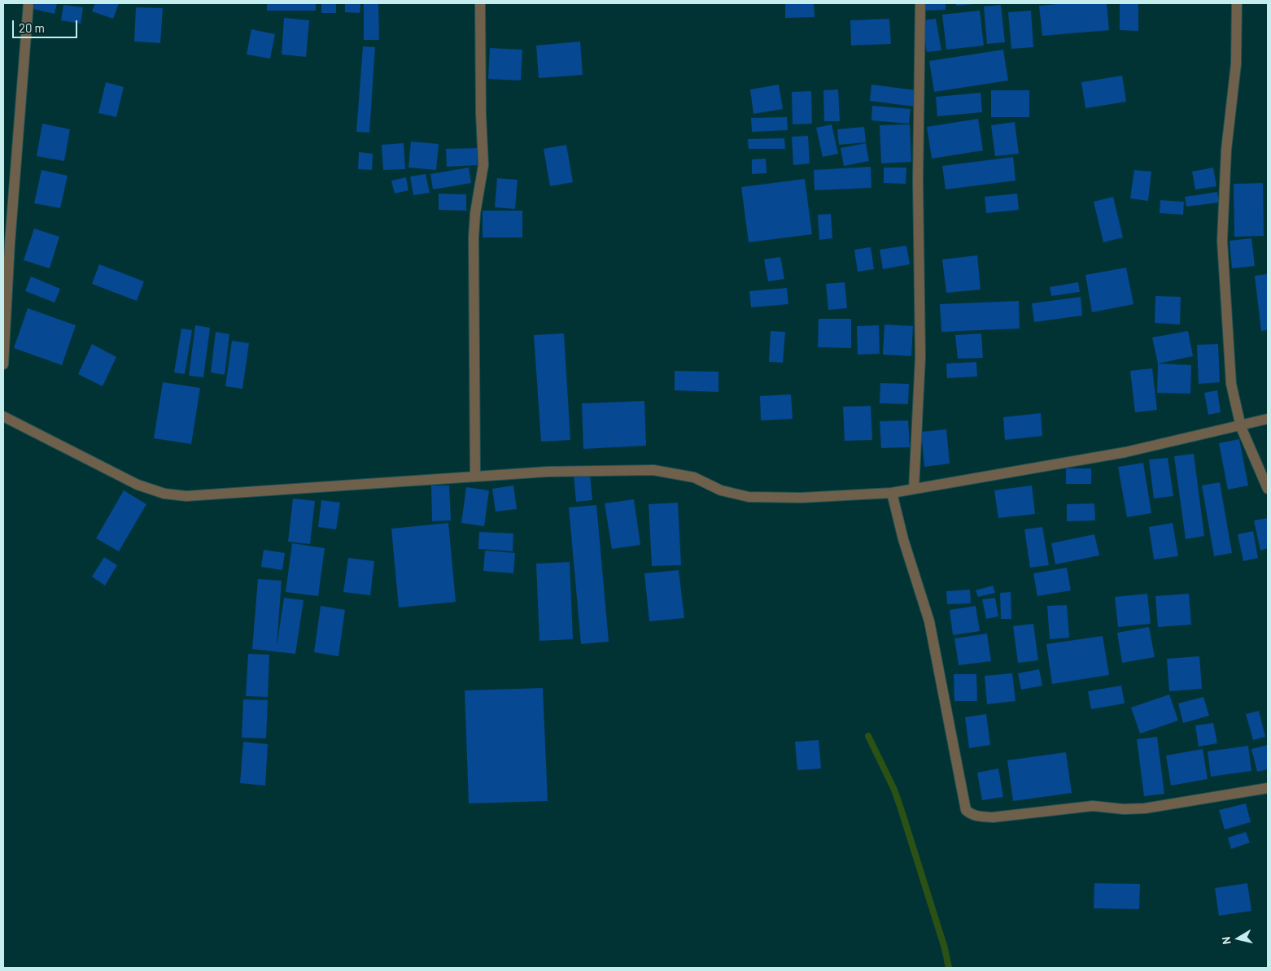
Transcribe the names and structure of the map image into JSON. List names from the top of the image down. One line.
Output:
{"scale_bar":"20 m","north":"left"}
